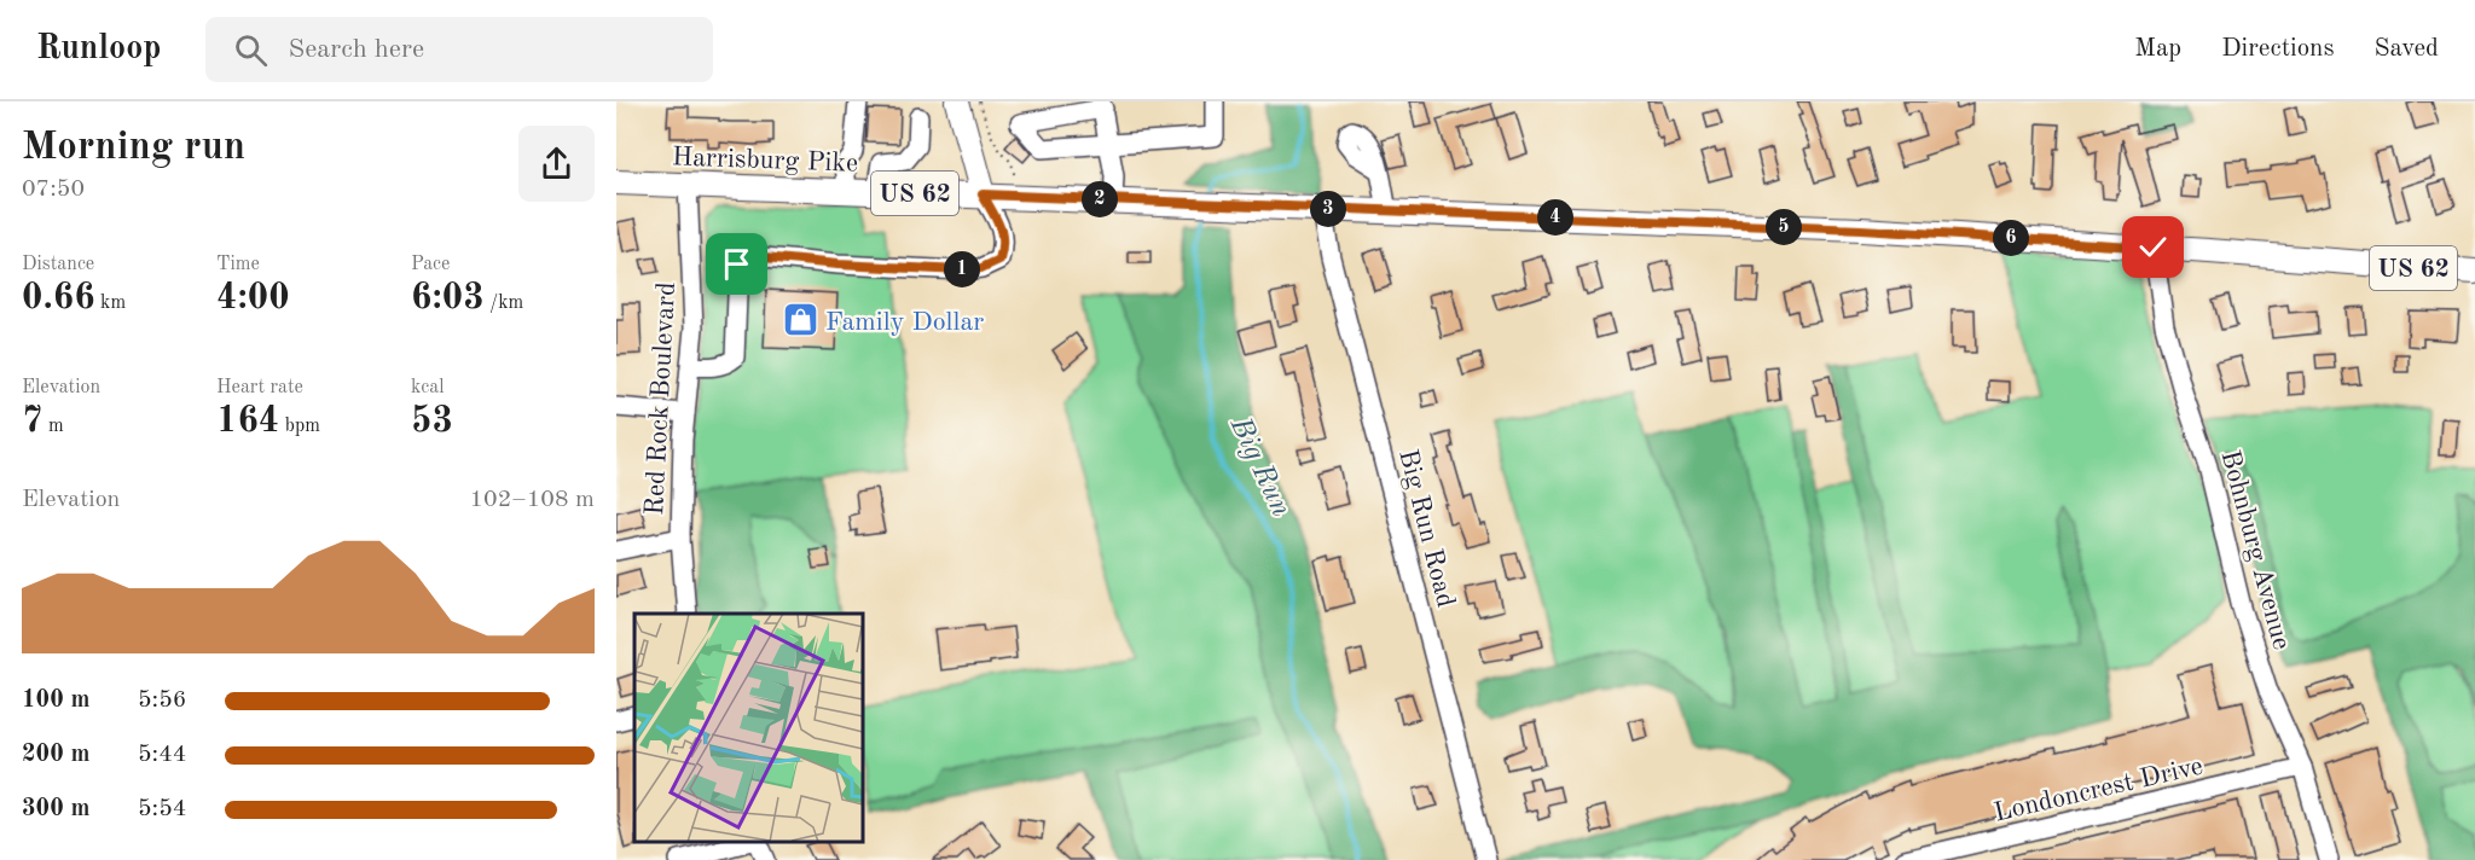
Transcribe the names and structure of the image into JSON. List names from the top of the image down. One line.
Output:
{"streets":{"main road":["Harrisburg Pike","US 62"],"street":["Red Rock Boulevard","Big Run Road","Bohnburg Avenue","Londoncrest Drive"]},"crossings":[["Harrisburg Pike","Red Rock Boulevard"],["Harrisburg Pike","Big Run Road"],["Harrisburg Pike","Bohnburg Avenue"],["Bohnburg Avenue","Londoncrest Drive"]],"water":["Big Run"],"places":{"shop":["Family Dollar"]},"page":{"header":"Runloop","search":"Search here","nav":["Map","Directions","Saved"],"heading":["Morning run","07:50"],"pins":["2","3","4","5","6","1"],"stats":[["Distance","0.66 km"],["Time","4:00"],["Pace","6:03 /km"],["Elevation","7 m"],["Heart rate","164 bpm"],["kcal","53"]],"chart":["Elevation","102–108 m"],"list":[{"name":"100 m","note":"5:56"},{"name":"200 m","note":"5:44"},{"name":"300 m","note":"5:54"}]}}
